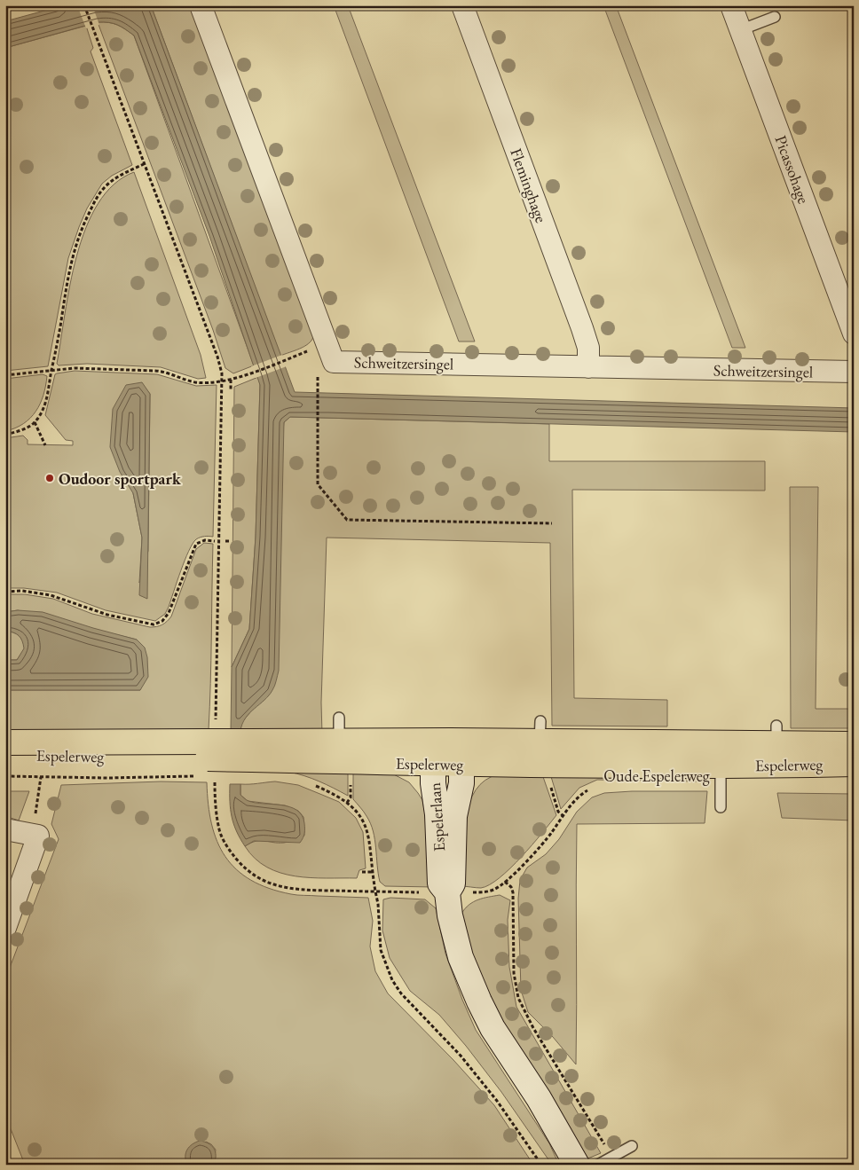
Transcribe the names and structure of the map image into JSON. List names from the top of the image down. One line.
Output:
{"streets":{"main road":["Espelerweg","Espelerlaan"],"street":["Picassohage","Fleminghage","Schweitzersingel"],"path":["Oude Espelerweg"]},"crossings":[["Fleminghage","Schweitzersingel"],["Espelerweg","Espelerlaan"]],"places":["Oudoor sportpark"]}
